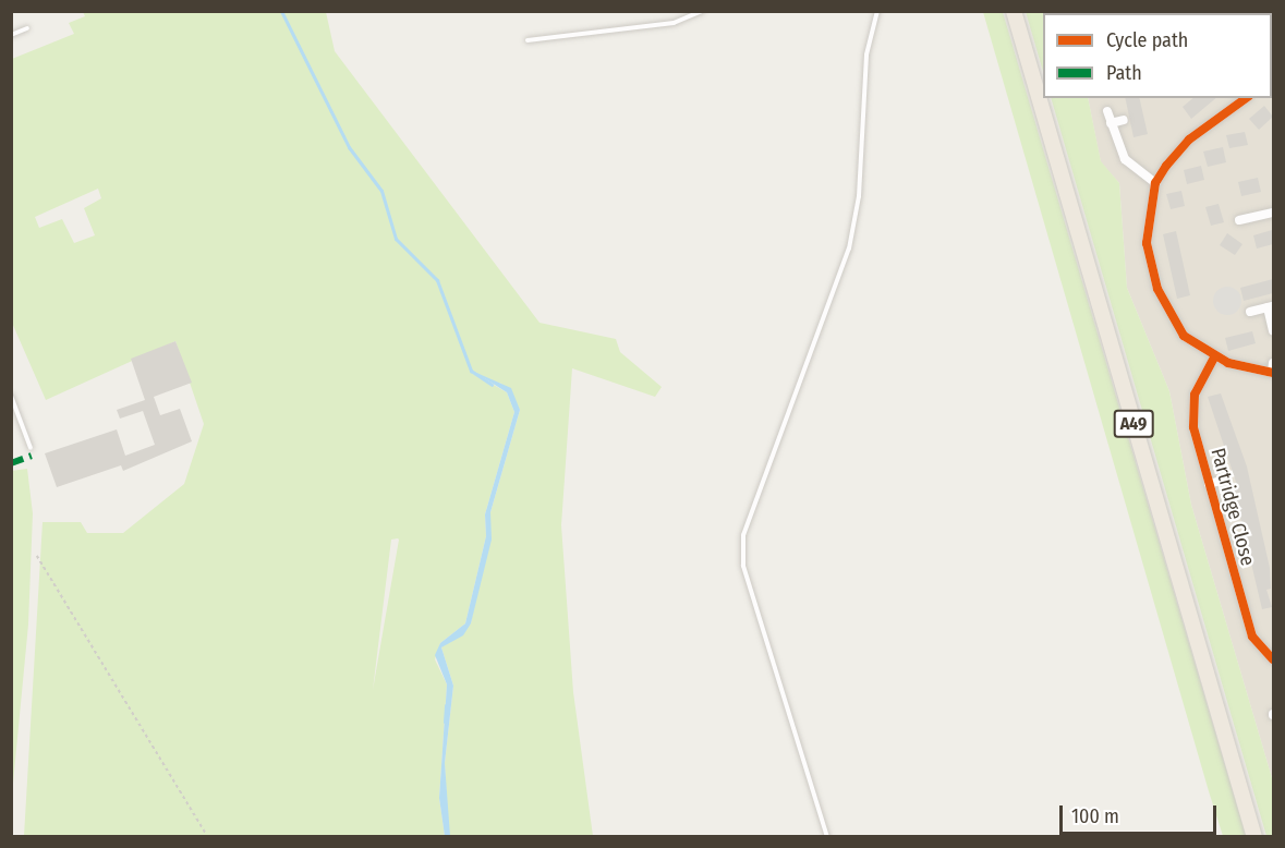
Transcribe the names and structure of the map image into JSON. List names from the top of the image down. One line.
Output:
{"streets":{"highway":["A49"],"street":["Partridge Close"]},"legend":["Cycle path","Path"],"scale_bar":"100 m"}
